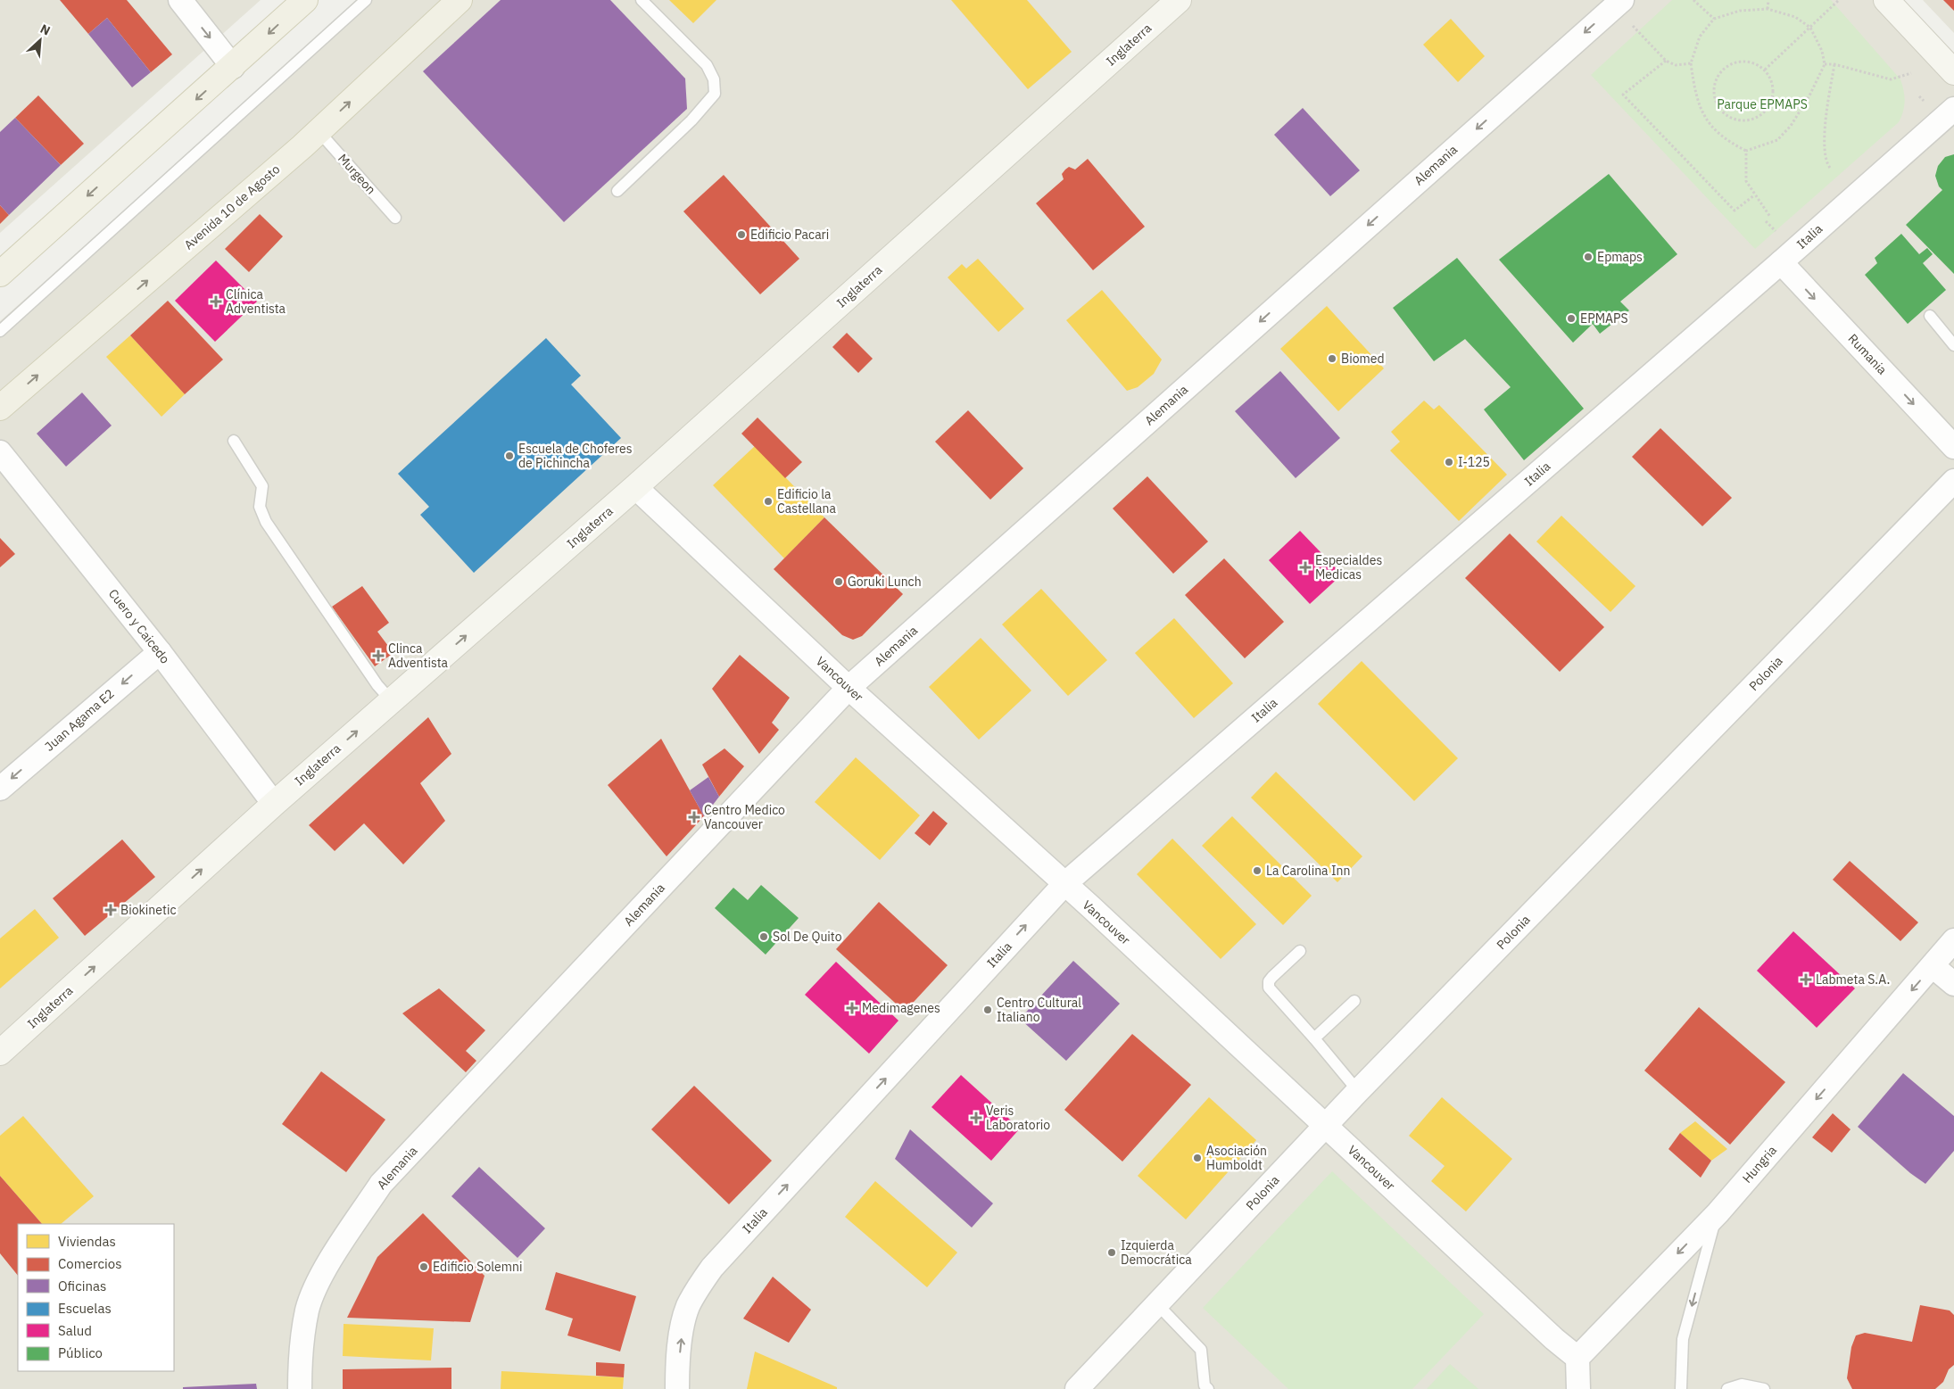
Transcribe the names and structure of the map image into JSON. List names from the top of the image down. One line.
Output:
{"streets":{"main road":["Avenida 10 de Agosto"],"street":["Inglaterra","Alemania","Italia","Rumania","Cuero y Caicedo","Polonia","Vancouver","Juan Agama E2","Hungria"],"lane":["Murgeon"]},"crossings":[["Inglaterra","Cuero y Caicedo"],["Inglaterra","Vancouver"],["Alemania","Vancouver"],["Murgeon","Avenida 10 de Agosto"],["Italia","Rumania"],["Italia","Vancouver"],["Cuero y Caicedo","Juan Agama E2"],["Polonia","Vancouver"],["Vancouver","Hungria"]],"one_way":["Inglaterra","Alemania","Rumania","Juan Agama E2","Hungria"],"parks":["Parque EPMAPS"],"places":{"other":["Edificio Pacari","Epmaps","EPMAPS","Biomed","Escuela de Choferes de Pichincha","I-125","Edificio la Castellana","Goruki Lunch","La Carolina Inn","Sol De Quito","Centro Cultural Italiano","Asociación Humboldt","Izquierda Democrática","Edificio Solemni"],"health":["Clínica Adventista","Especialdes Medicas","Clinca Adventista","Centro Medico Vancouver","Biokinetic","Labmeta S.A.","Medimagenes","Veris Laboratorio"]},"legend":["Viviendas","Comercios","Oficinas","Escuelas","Salud","Público"],"north":"top right"}
